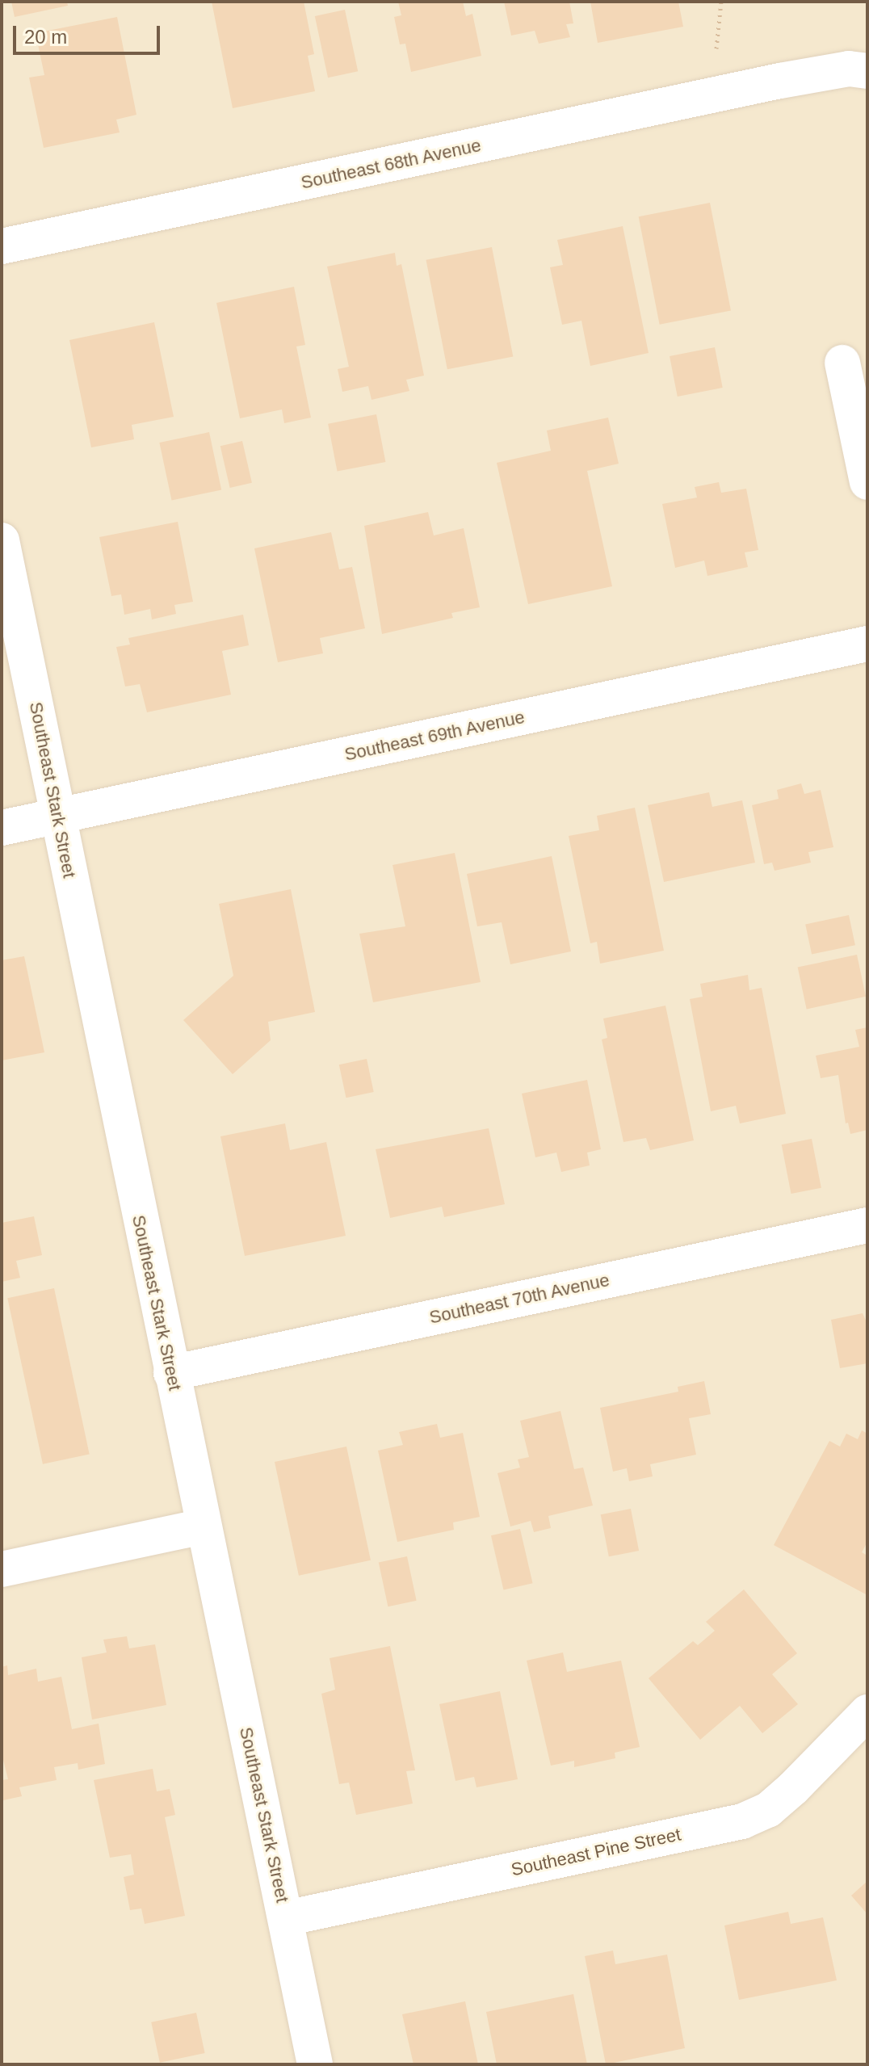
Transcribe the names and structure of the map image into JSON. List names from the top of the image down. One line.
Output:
{"streets":{"street":["Southeast 68th Avenue","Southeast 69th Avenue","Southeast Stark Street","Southeast 70th Avenue","Southeast Pine Street"]},"crossings":[["Southeast 69th Avenue","Southeast Stark Street"],["Southeast Stark Street","Southeast 70th Avenue"],["Southeast Stark Street","Southeast Pine Street"]],"scale_bar":"20 m"}
